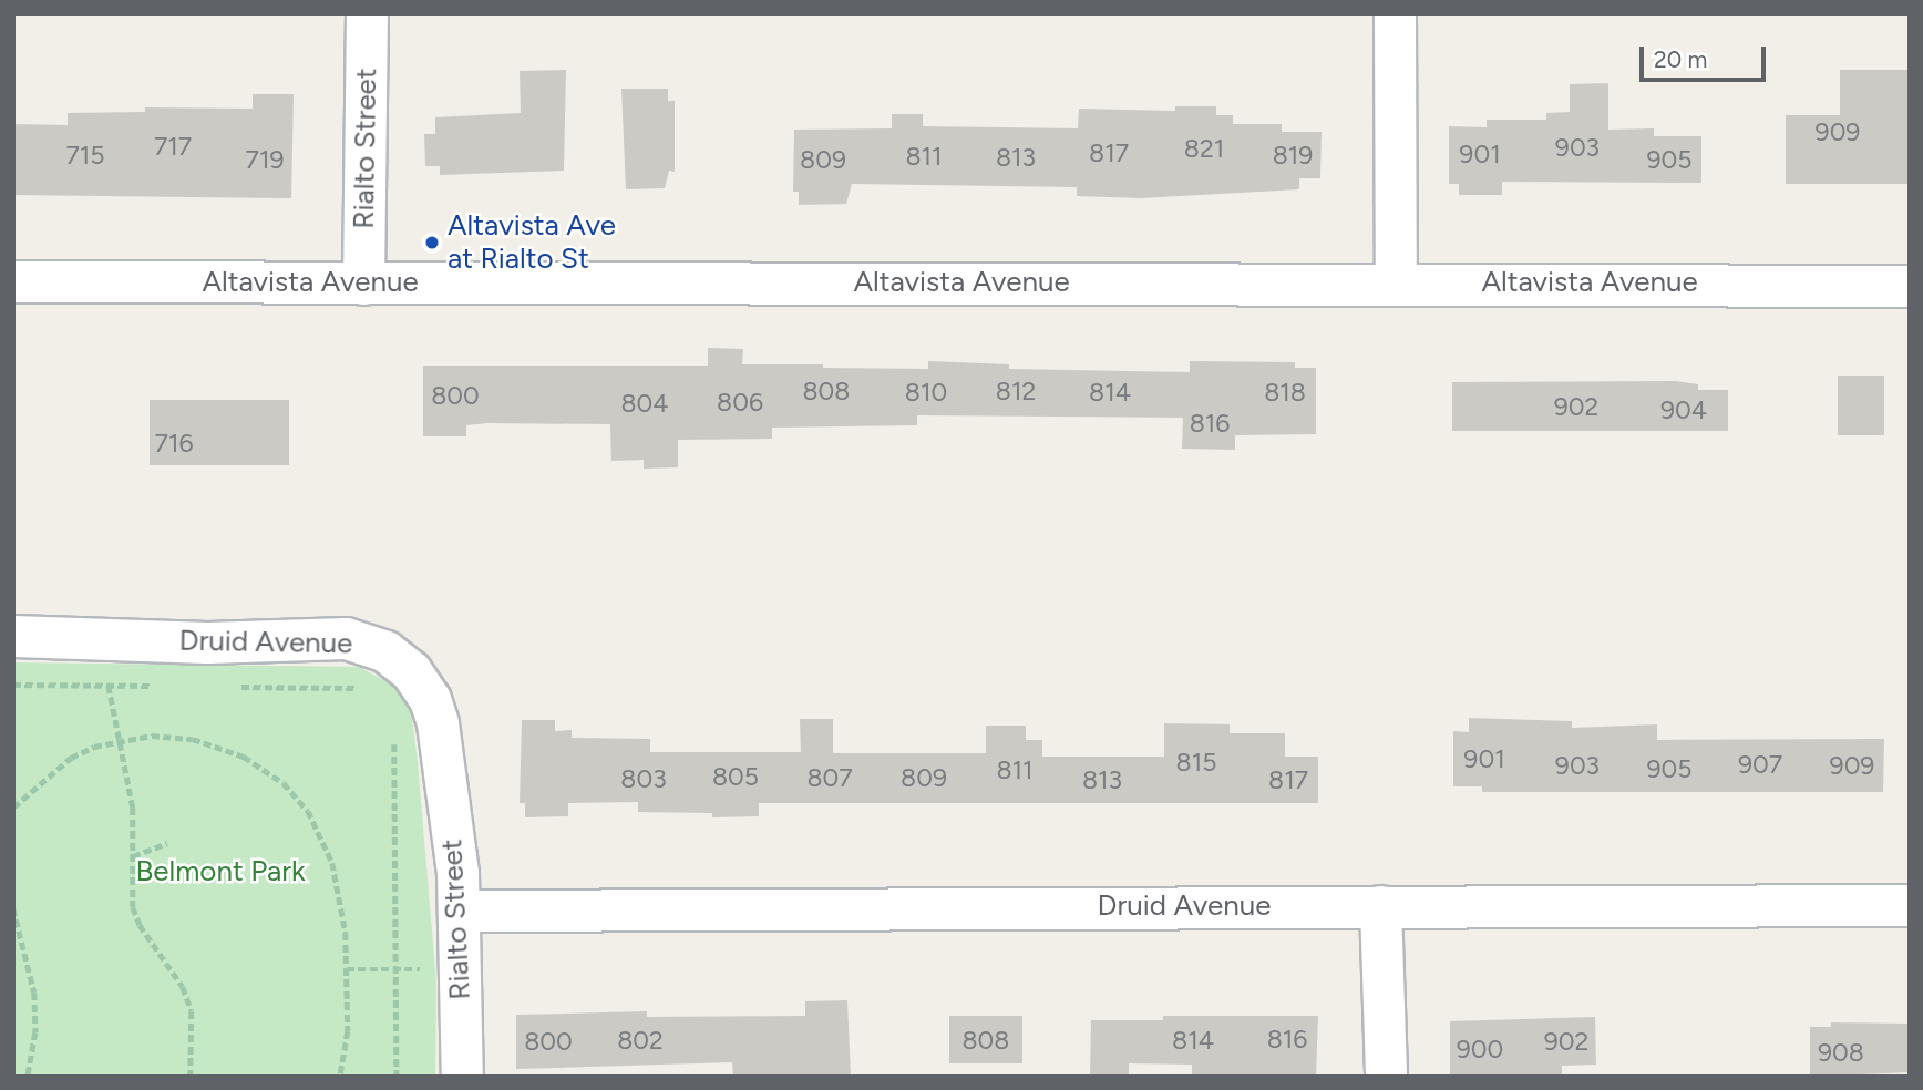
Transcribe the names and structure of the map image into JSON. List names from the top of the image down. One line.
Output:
{"streets":{"street":["Rialto Street","Altavista Avenue","Druid Avenue"]},"crossings":[["Rialto Street","Altavista Avenue"],["Rialto Street","Druid Avenue"]],"parks":["Belmont Park"],"places":["Altavista Ave at Rialto St"],"house_numbers":["909","717","903","821","817","901","715","819","811","813","719","809","905","808","812","810","814","818","800","806","804","902","904","816","716","901","815","907","903","909","905","811","805","807","809","803","813","817","816","802","808","814","800","902","900","908"],"scale_bar":"20 m"}
